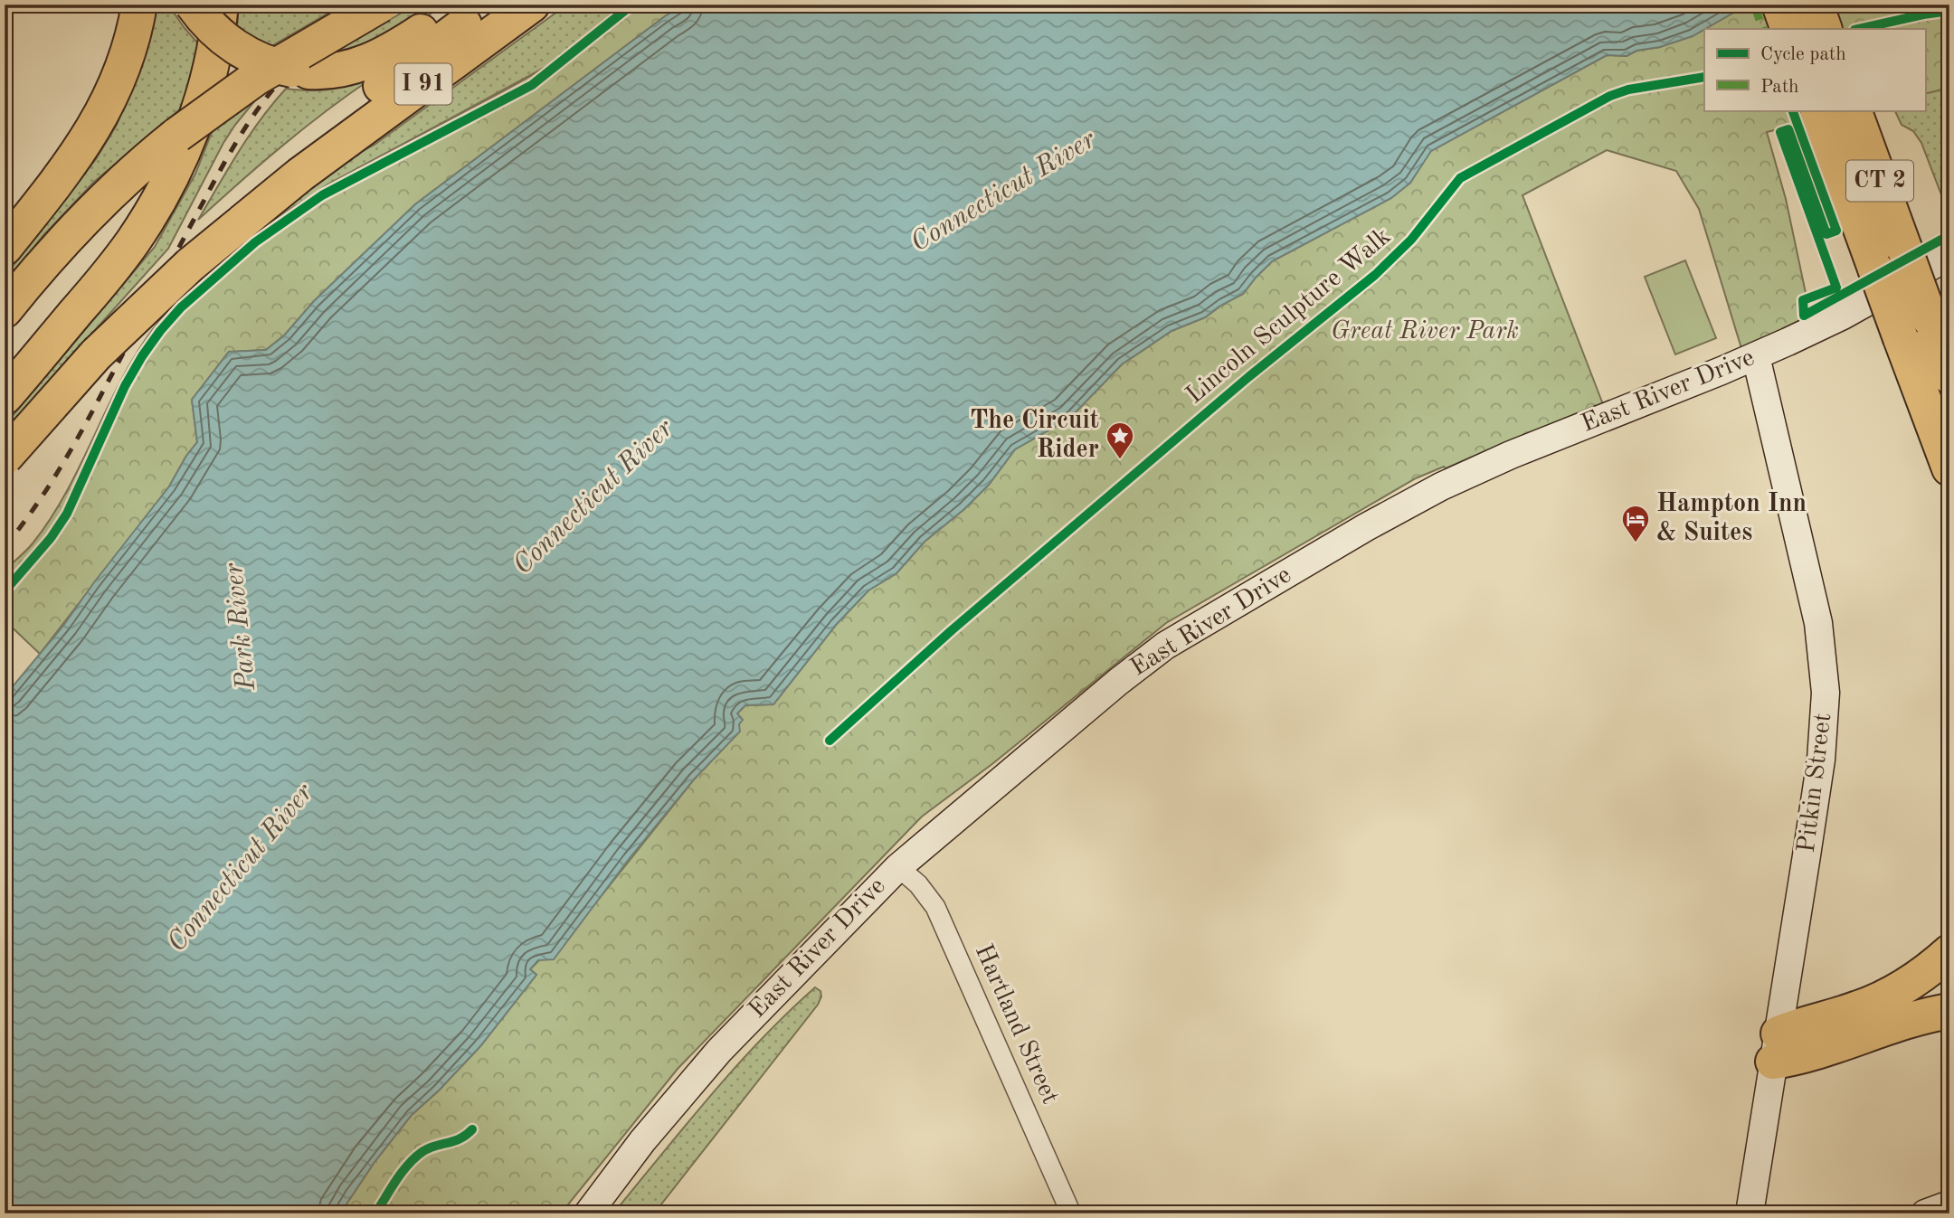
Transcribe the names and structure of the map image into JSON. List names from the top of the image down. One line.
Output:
{"streets":{"highway":["I 91","CT 2"],"street":["East River Drive","Pitkin Street","Hartland Street"],"cycle path":["Lincoln Sculpture Walk"]},"crossings":[["East River Drive","Pitkin Street"],["East River Drive","Hartland Street"]],"water":["Connecticut River","Park River"],"parks":["Great River Park"],"places":{"place":["The Circuit Rider"],"hotel":["Hampton Inn & Suites"]},"legend":["Cycle path","Path"]}
